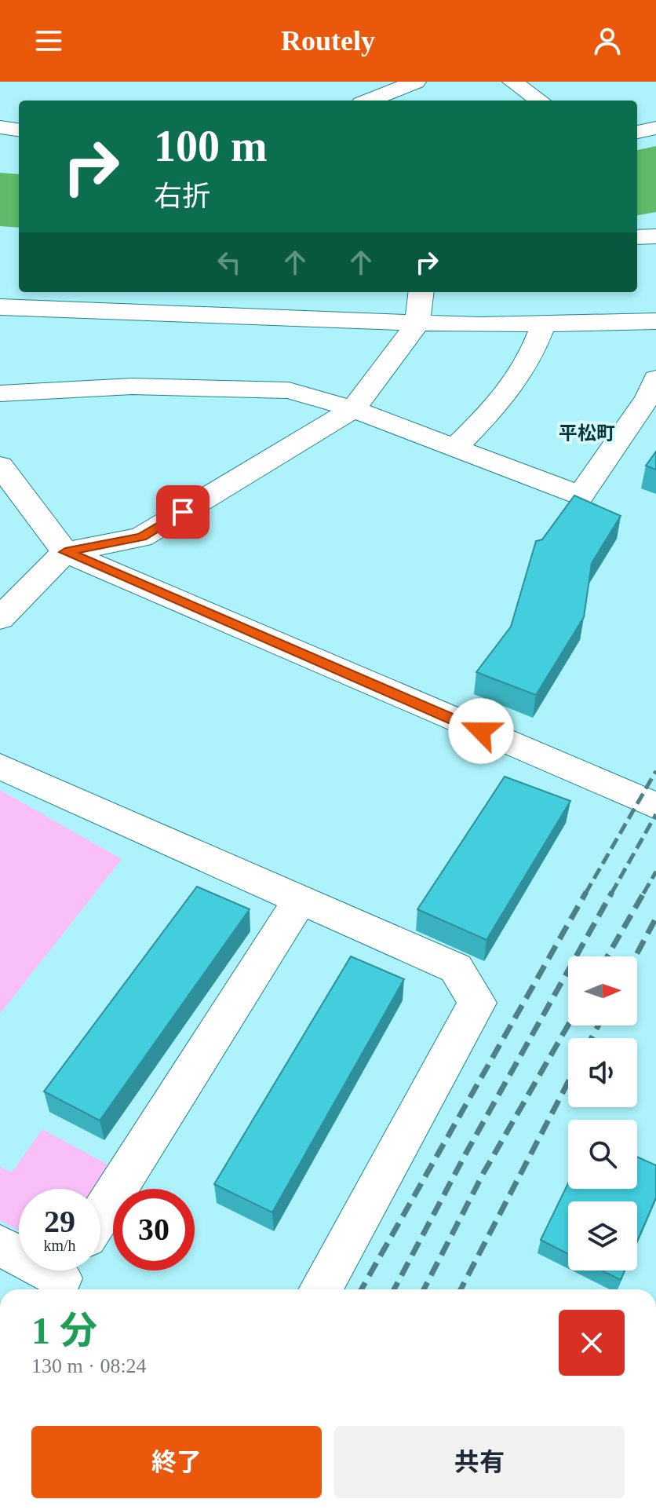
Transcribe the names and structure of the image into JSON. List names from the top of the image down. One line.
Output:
{"districts":["平松町"],"north":"right","page":{"header":"Routely","turn":["100 m","右折"],"speed":"29 km/h","limit":"30","heading":["1 分","130 m · 08:24"],"buttons":["終了","共有"]}}
